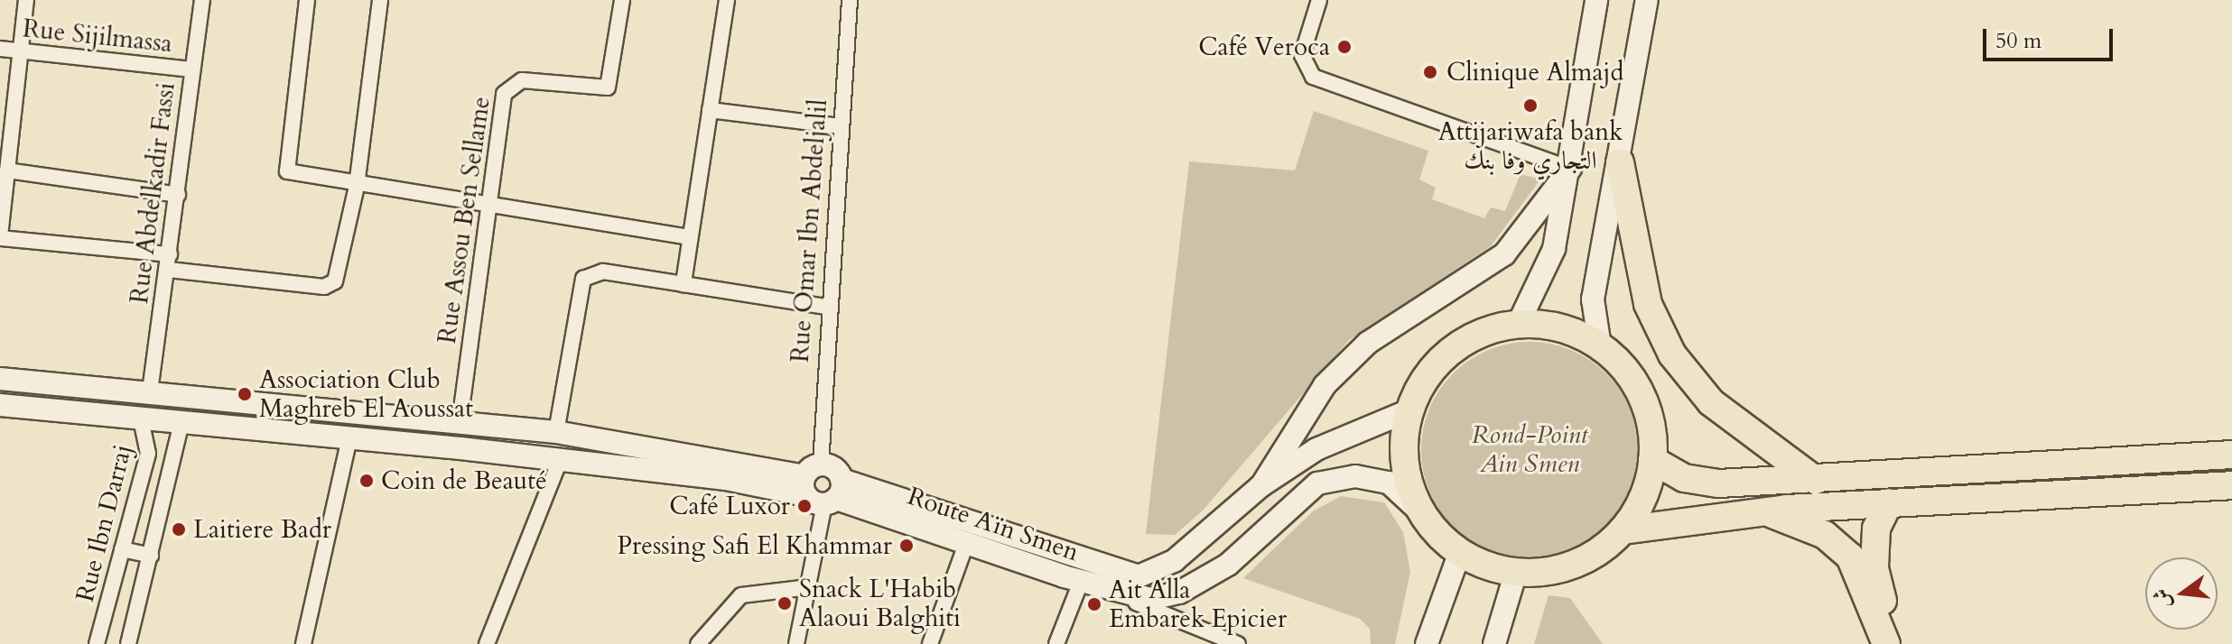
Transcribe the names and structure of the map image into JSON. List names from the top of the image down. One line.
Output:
{"streets":{"main road":["Route Aïn Smen"],"street":["Rue Sijilmassa","Rue Abdelkadir Fassi","Rue Assou Ben Sellame","Rue Omar Ibn Abdeljalil","Rue Ibn Darraj"]},"crossings":[["Rue Sijilmassa","Rue Abdelkadir Fassi"],["Rue Omar Ibn Abdeljalil","Route Aïn Smen"]],"parks":["Rond-Point Ain Smen"],"places":["Café Veroca","Clinique Almajd","Attijariwafa bank التجاري وفا بنك","Association Club Maghreb El Aoussat","Coin de Beauté","Café Luxor","Laitiere Badr","Pressing Safi El Khammar","Snack L'Habib Alaoui Balghiti","Ait Alla Embarek Epicier"],"scale_bar":"50 m","north":"left"}
